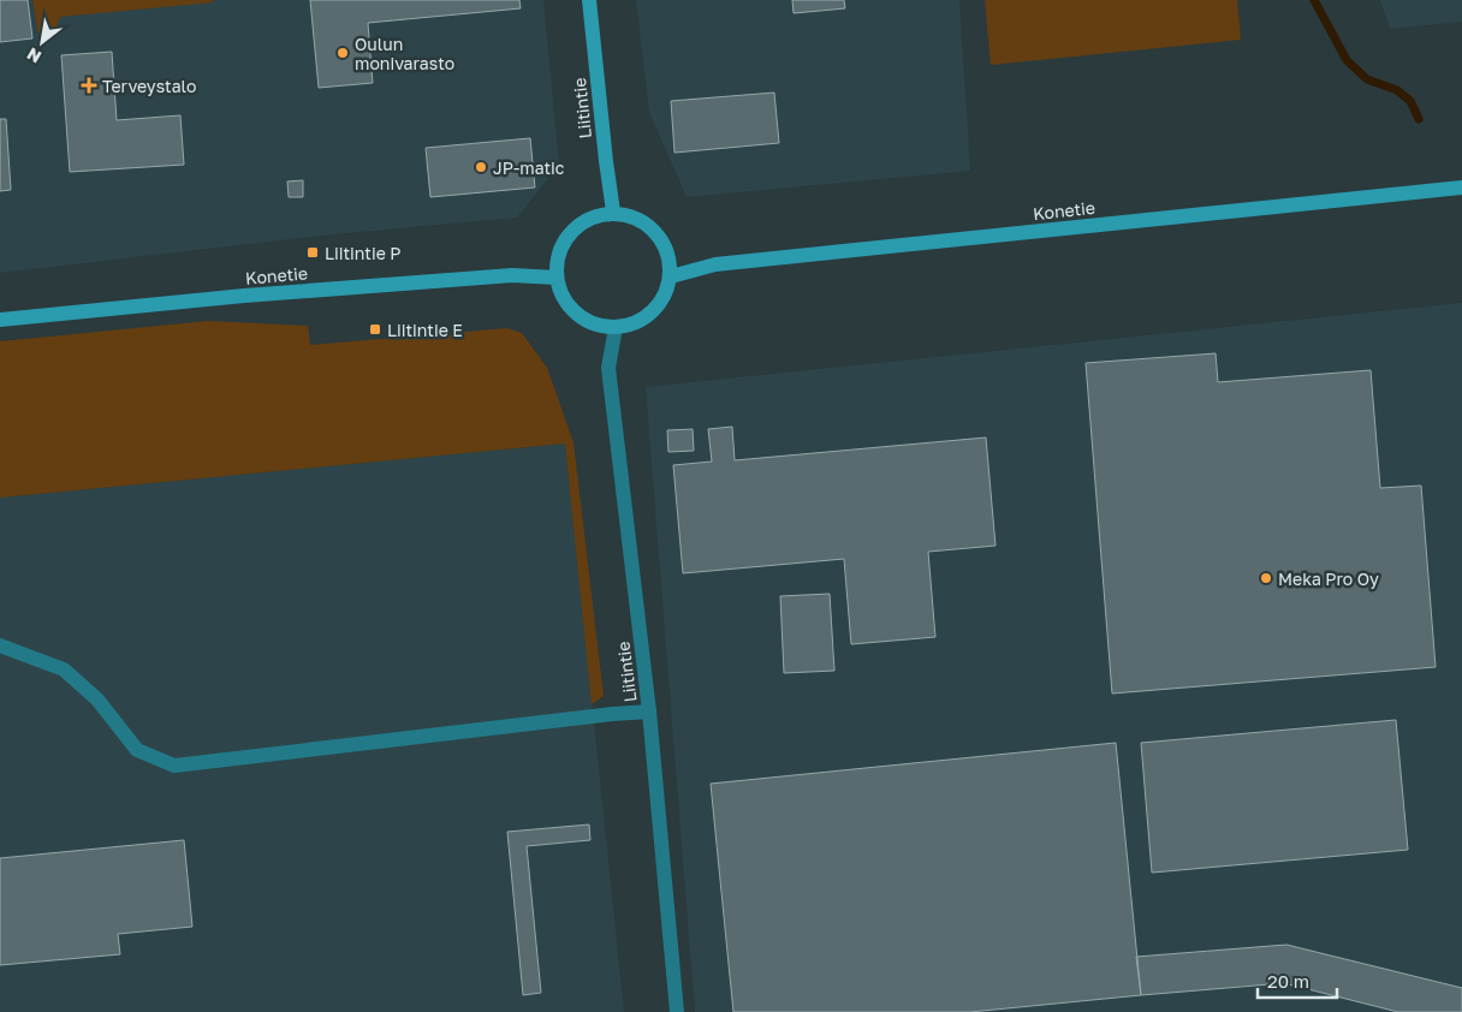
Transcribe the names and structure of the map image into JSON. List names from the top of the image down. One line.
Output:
{"streets":{"street":["Liitintie","Konetie"]},"crossings":[["Liitintie","Konetie"]],"places":{"other":["Oulun monivarasto","JP-matic","Meka Pro Oy"],"health":["Terveystalo"],"transit":["Liitintie P","Liitintie E"]},"scale_bar":"20 m","north":"bottom left"}
